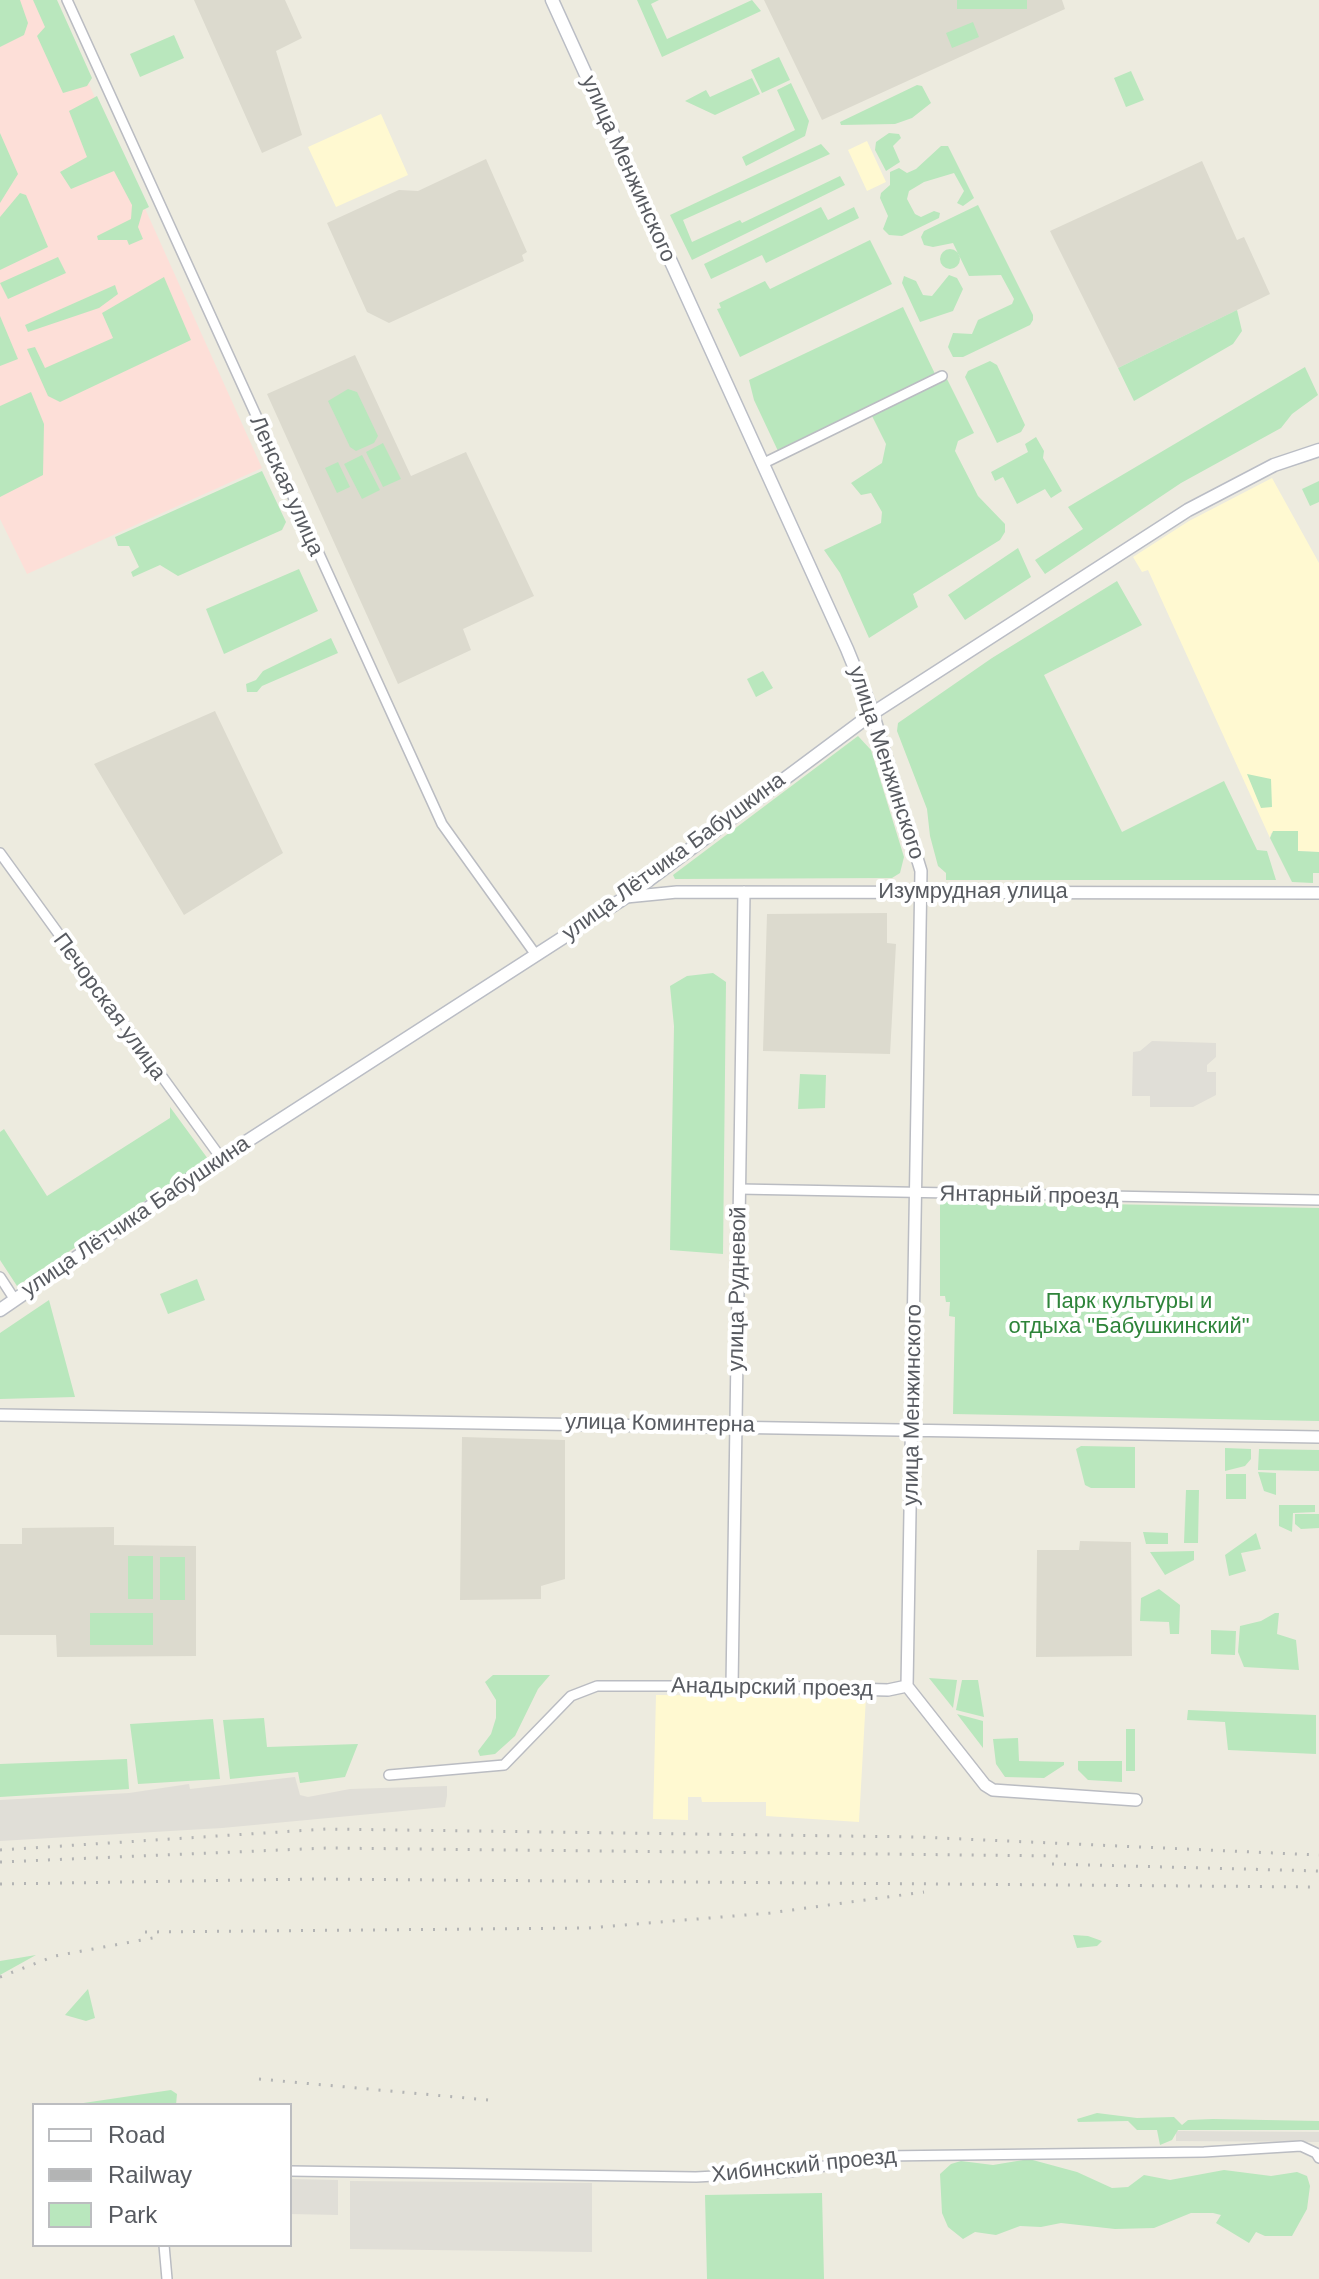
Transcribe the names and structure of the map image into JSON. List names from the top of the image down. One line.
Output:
{"streets":{"main road":["улица Менжинского","улица Лётчика Бабушкина"],"street":["Ленская улица","Изумрудная улица","Печорская улица","Янтарный проезд","улица Рудневой","улица Коминтерна","Анадырский проезд","Хибинский проезд"]},"crossings":[["улица Менжинского","улица Лётчика Бабушкина"],["улица Менжинского","Изумрудная улица"],["улица Менжинского","Янтарный проезд"],["улица Менжинского","улица Коминтерна"],["улица Менжинского","Анадырский проезд"],["Ленская улица","улица Лётчика Бабушкина"],["улица Лётчика Бабушкина","Изумрудная улица"],["улица Лётчика Бабушкина","Печорская улица"],["Изумрудная улица","улица Рудневой"],["Янтарный проезд","улица Рудневой"],["улица Рудневой","улица Коминтерна"],["улица Рудневой","Анадырский проезд"]],"parks":["Парк культуры и отдыха \"Бабушкинский\""],"legend":["Road","Railway","Park"]}
